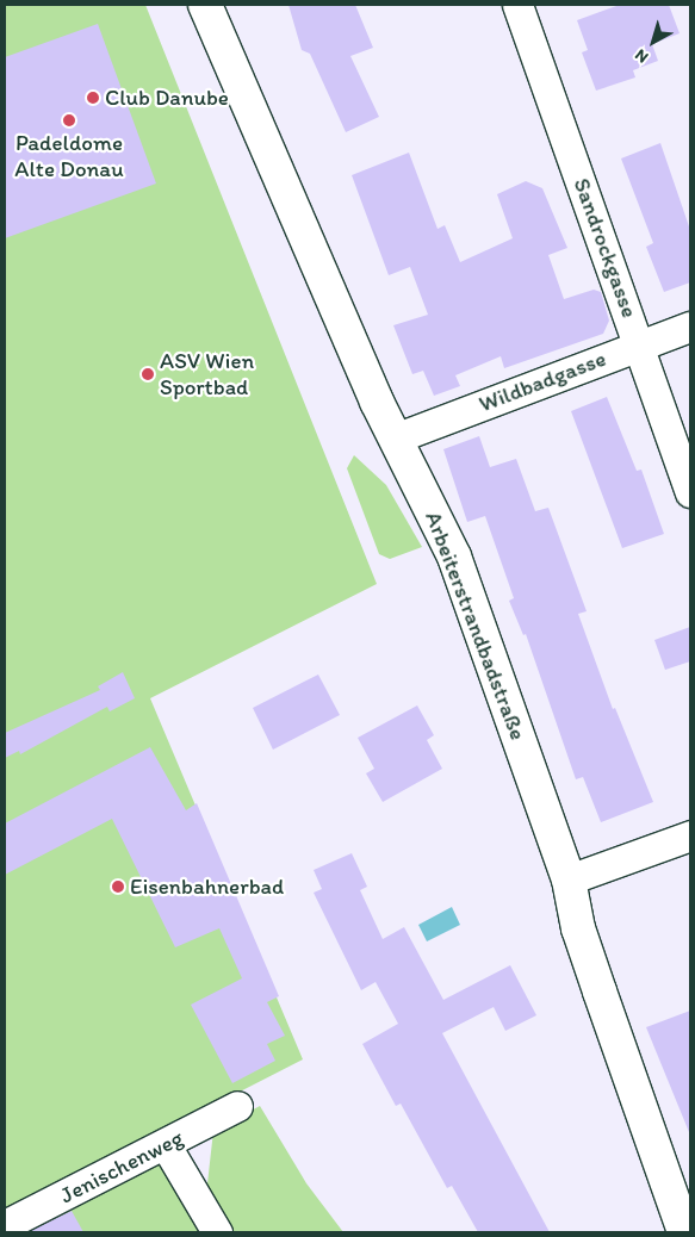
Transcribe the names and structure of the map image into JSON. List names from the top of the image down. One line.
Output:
{"streets":{"street":["Sandrockgasse","Wildbadgasse","Arbeiterstrandbadstraße","Jenischenweg"]},"crossings":[["Sandrockgasse","Wildbadgasse"],["Wildbadgasse","Arbeiterstrandbadstraße"]],"places":["Club Danube","Padeldome Alte Donau","ASV Wien Sportbad","Eisenbahnerbad"],"north":"bottom left"}
